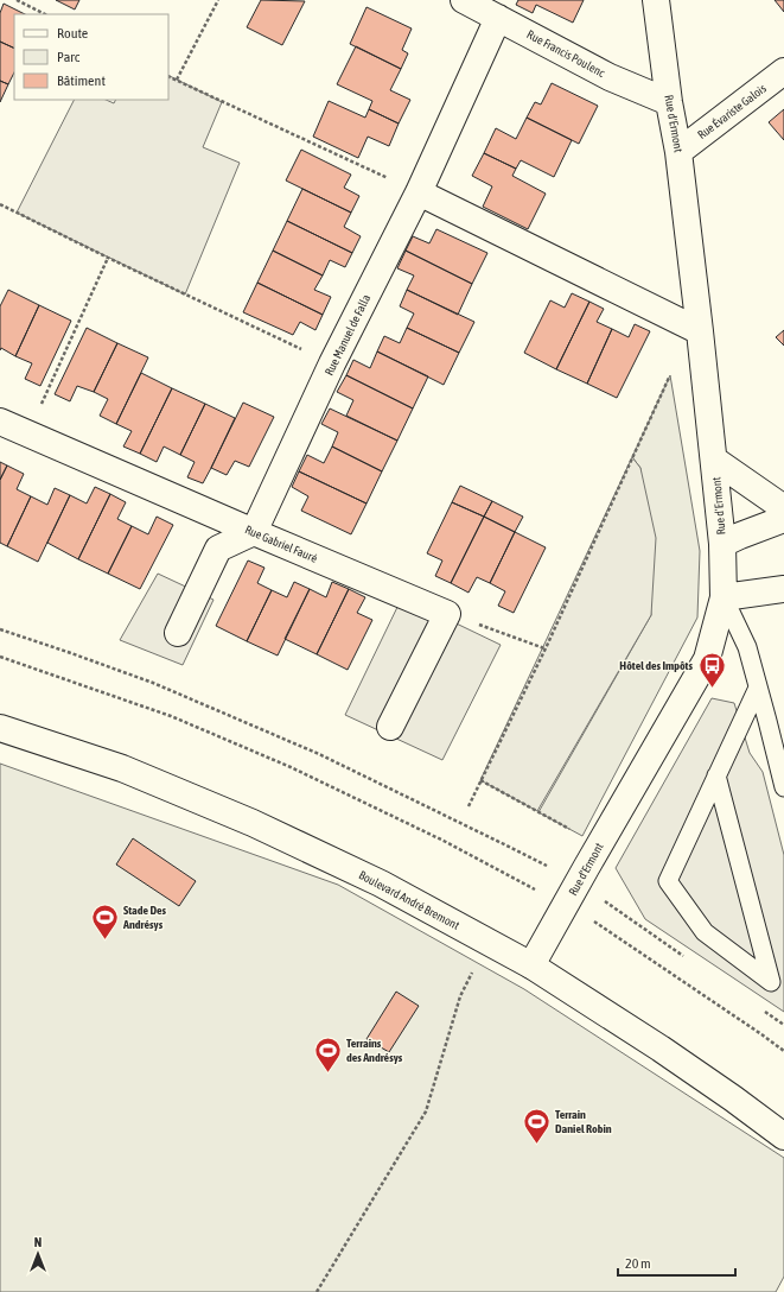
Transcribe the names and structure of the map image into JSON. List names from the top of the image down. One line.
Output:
{"streets":{"street":["Rue Francis Poulenc","Rue Évariste Galois","Rue d'Ermont","Rue Manuel de Falla","Rue Gabriel Fauré","Boulevard André Bremont"]},"crossings":[["Rue Francis Poulenc","Rue d'Ermont"],["Rue Francis Poulenc","Rue Manuel de Falla"],["Rue Évariste Galois","Rue d'Ermont"],["Rue d'Ermont","Boulevard André Bremont"],["Rue Manuel de Falla","Rue Gabriel Fauré"]],"places":{"bus stop":["Hôtel des Impôts"],"sports":["Stade Des Andrésys","Terrains des Andrésys","Terrain Daniel Robin"]},"legend":["Route","Parc","Bâtiment"],"scale_bar":"20 m","north":"top"}
